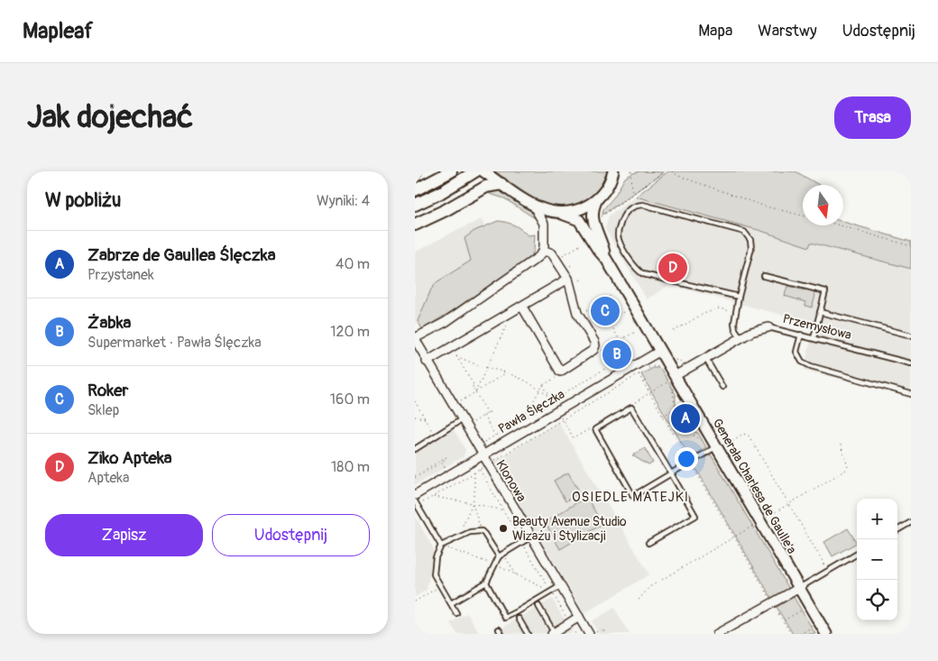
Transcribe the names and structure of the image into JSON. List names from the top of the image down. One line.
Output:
{"streets":{"main road":["Generała Charlesa de Gaulle'a"],"street":["Przemysłowa","Pawła Ślęczka","Klonowa"]},"crossings":[["Przemysłowa","Generała Charlesa de Gaulle'a"],["Pawła Ślęczka","Klonowa"],["Pawła Ślęczka","Generała Charlesa de Gaulle'a"]],"districts":["OSIEDLE MATEJKI"],"places":["Beauty Avenue Studio Wizażu i Stylizacji"],"north":"bottom","page":{"header":"Mapleaf","nav":["Mapa","Warstwy","Udostępnij"],"buttons":["Trasa",["Zapisz","Udostępnij"]],"title":"Jak dojechać","heading":["W pobliżu","Wyniki: 4"],"list":[{"mark":"A","name":"Zabrze de Gaullea Ślęczka","note":"Przystanek","value":"40 m"},{"mark":"B","name":"Żabka","note":"Supermarket · Pawła Ślęczka","value":"120 m"},{"mark":"C","name":"Roker","note":"Sklep","value":"160 m"},{"mark":"D","name":"Ziko Apteka","note":"Apteka","value":"180 m"}],"pins":["D","C","B","A"],"map_buttons":["+","−"]}}
